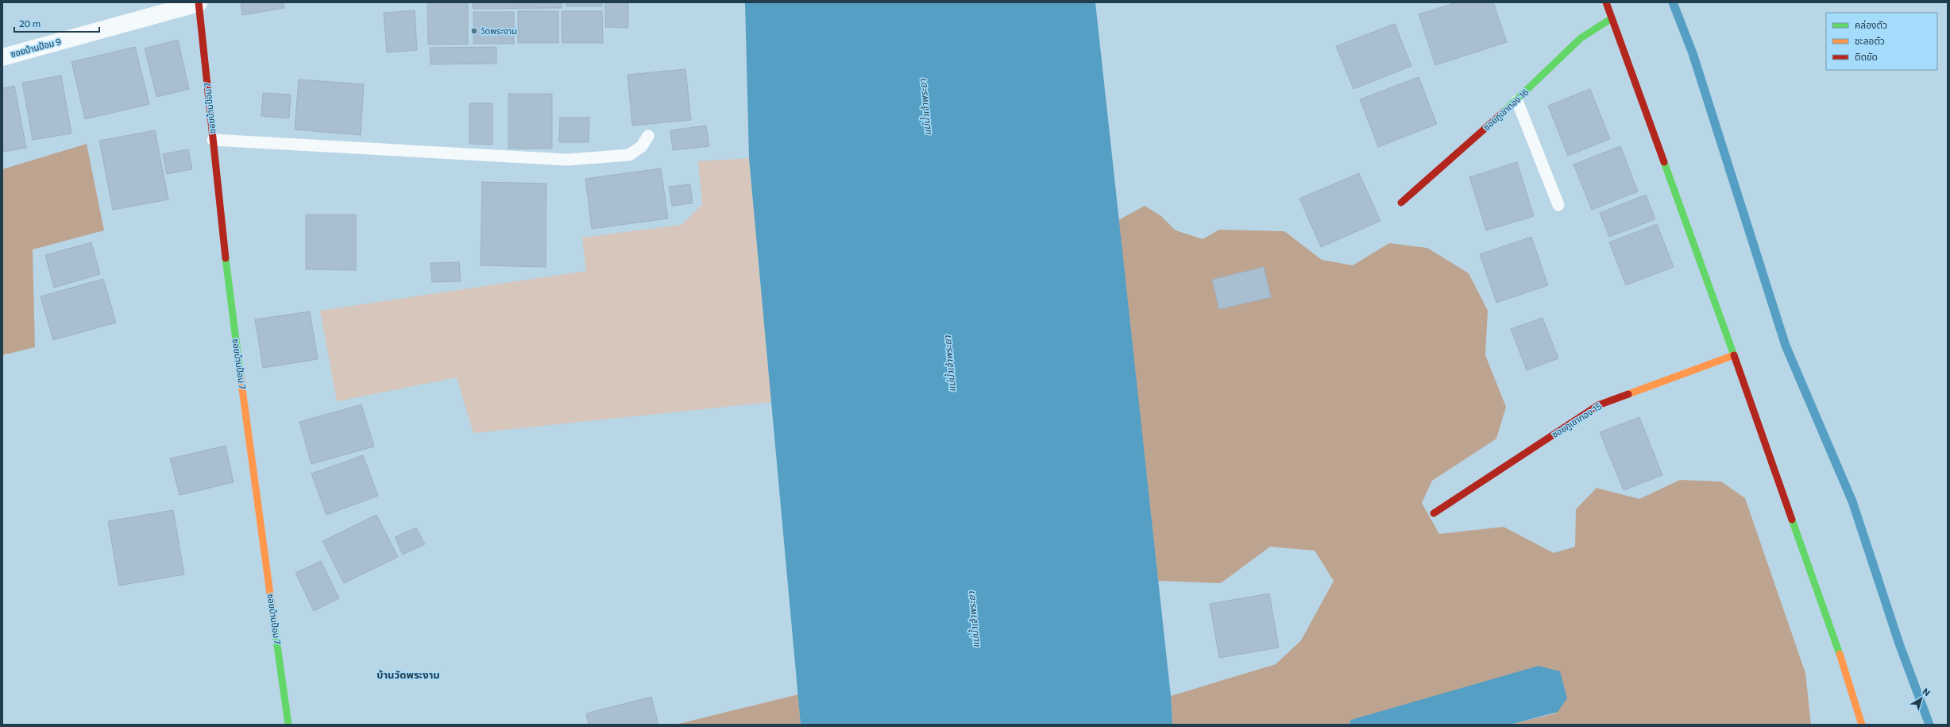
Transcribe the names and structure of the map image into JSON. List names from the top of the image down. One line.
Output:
{"streets":{"street":["ซอยบ้านป้อม 9","ซอยบ้านป้อม 7","ซอยภูเขาทอง 16","ซอยภูเขาทอง 15"]},"crossings":[["ซอยบ้านป้อม 9","ซอยบ้านป้อม 7"]],"districts":["บ้านวัดพระงาม"],"water":["แม่น้ำเจ้าพระยา"],"places":["วัดพระงาม"],"legend":["คล่องตัว","ชะลอตัว","ติดขัด"],"scale_bar":"20 m","north":"top right"}
